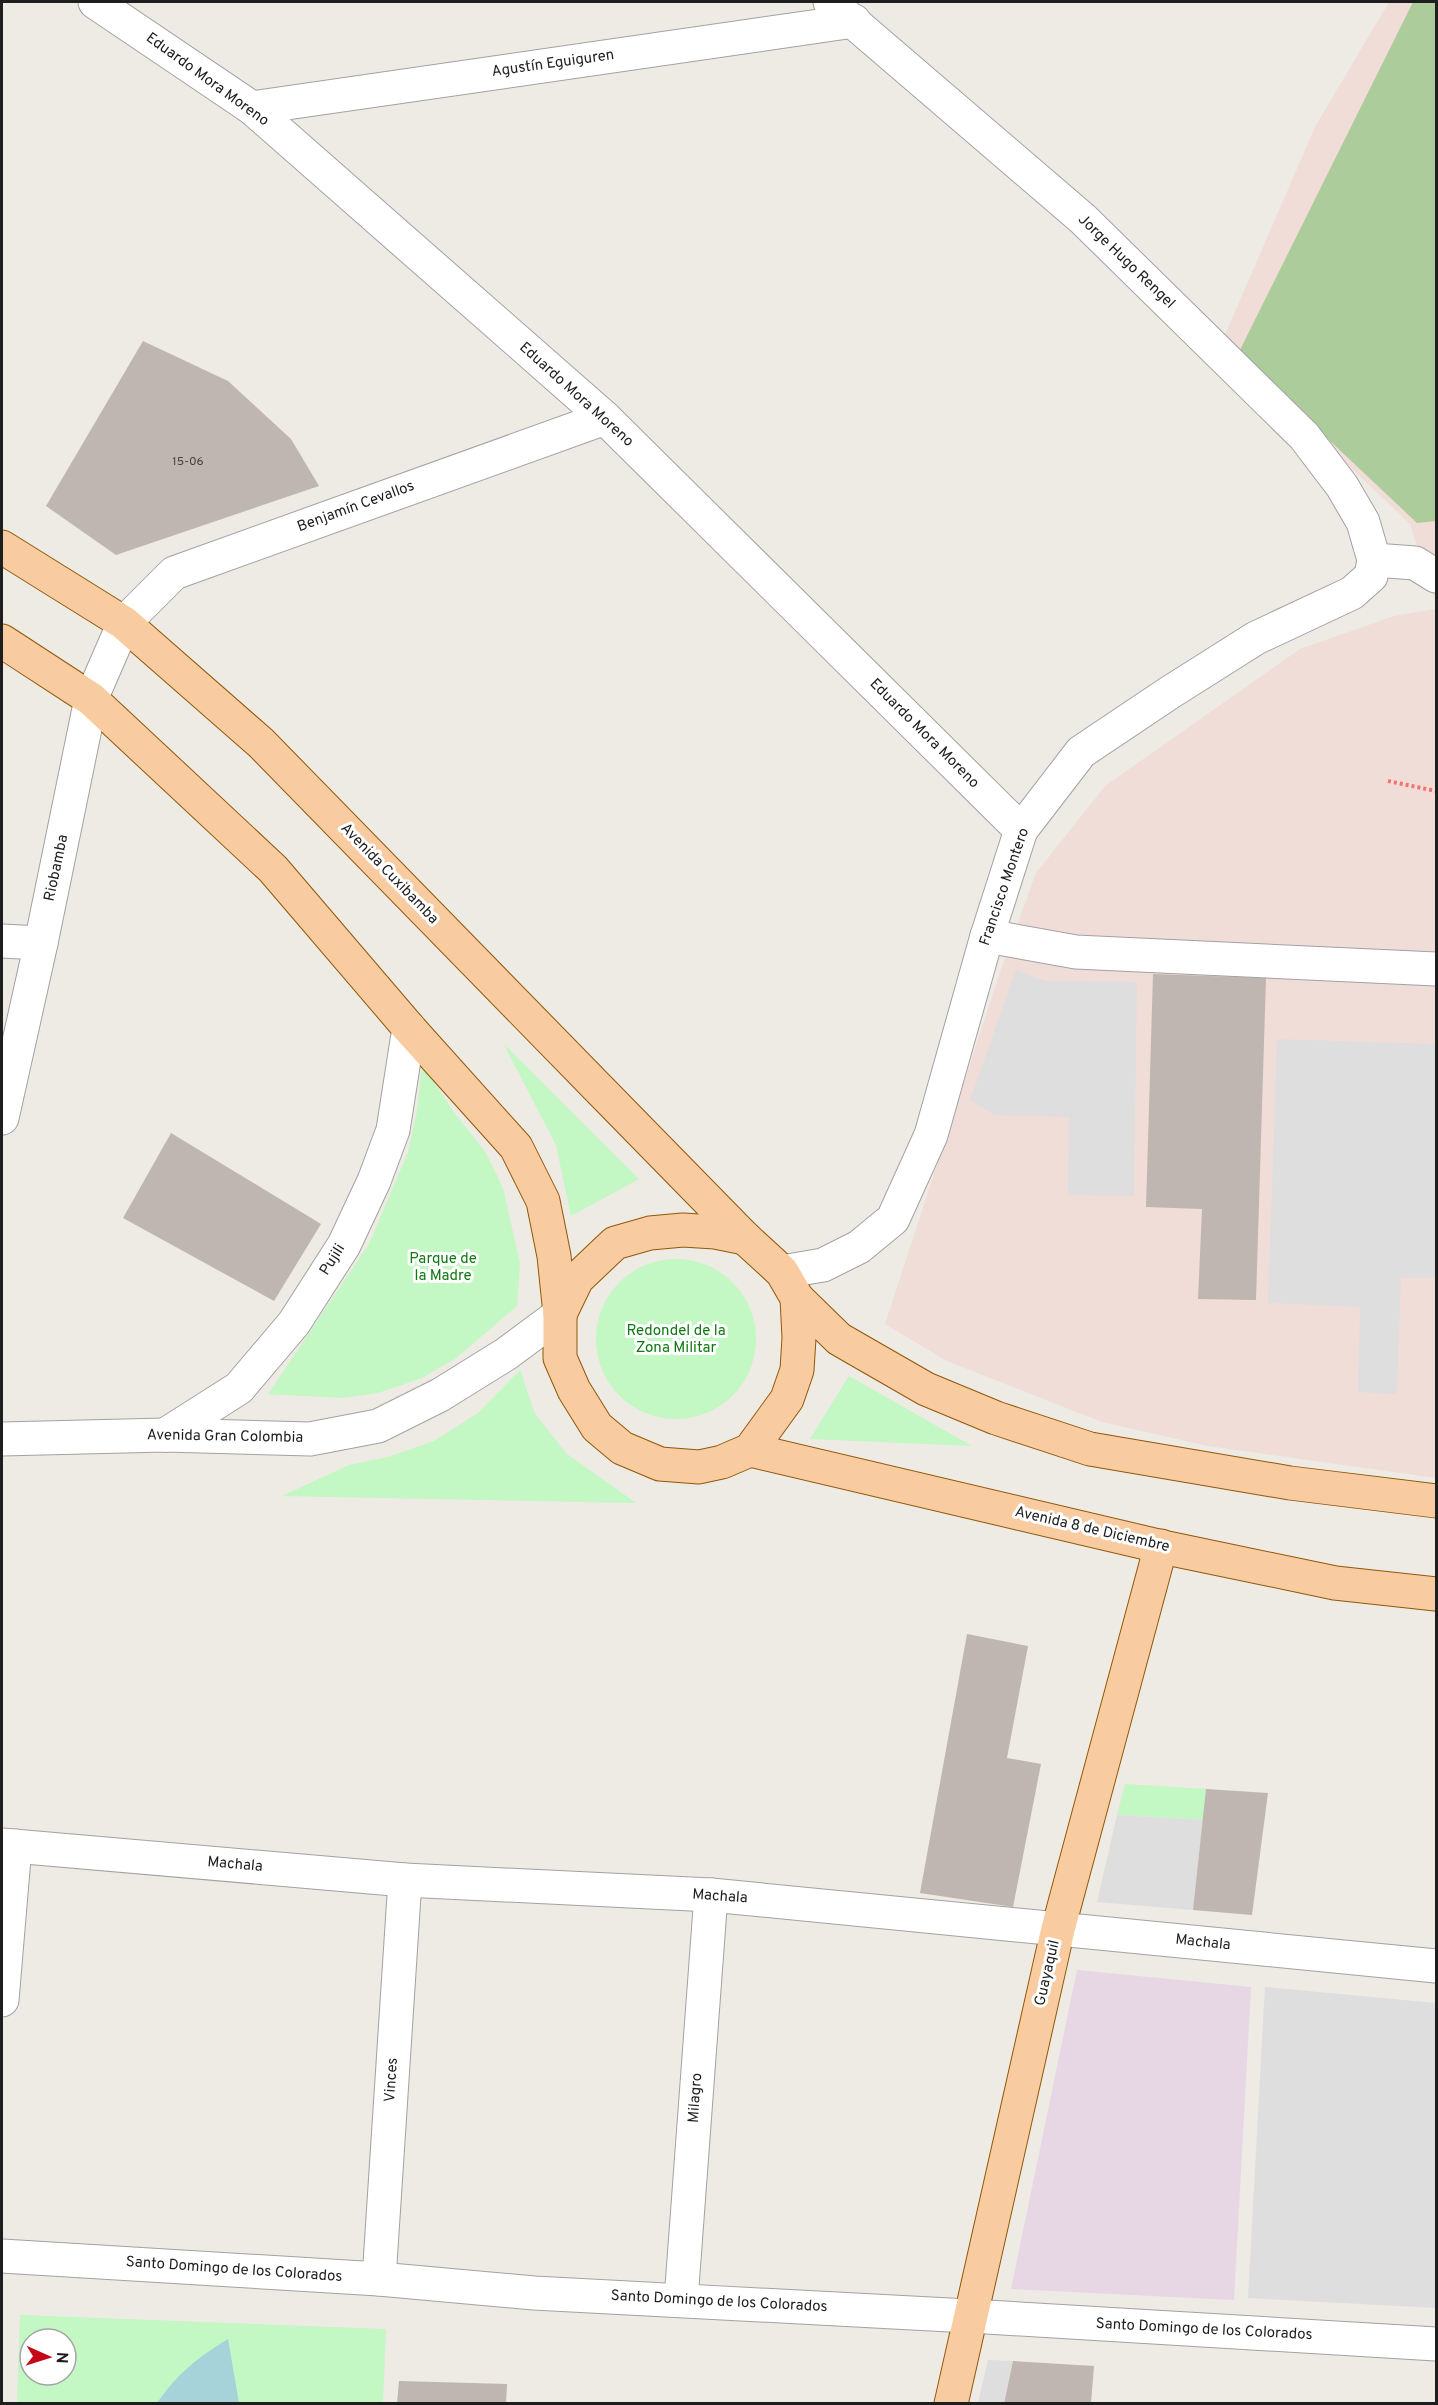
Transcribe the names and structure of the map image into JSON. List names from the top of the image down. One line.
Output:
{"streets":{"main road":["Avenida Cuxibamba","Avenida 8 de Diciembre","Guayaquil"],"street":["Agustín Eguiguren","Eduardo Mora Moreno","Jorge Hugo Rengel","Benjamín Cevallos","Riobamba","Francisco Montero","Pujili","Avenida Gran Colombia","Machala","Vinces","Milagro","Santo Domingo de los Colorados"]},"crossings":[["Agustín Eguiguren","Eduardo Mora Moreno"],["Agustín Eguiguren","Jorge Hugo Rengel"],["Eduardo Mora Moreno","Benjamín Cevallos"],["Eduardo Mora Moreno","Francisco Montero"],["Jorge Hugo Rengel","Francisco Montero"],["Benjamín Cevallos","Riobamba"],["Benjamín Cevallos","Avenida Cuxibamba"],["Riobamba","Avenida Cuxibamba"],["Pujili","Avenida Gran Colombia"],["Avenida 8 de Diciembre","Guayaquil"],["Machala","Guayaquil"],["Machala","Vinces"],["Machala","Milagro"],["Guayaquil","Santo Domingo de los Colorados"],["Vinces","Santo Domingo de los Colorados"],["Milagro","Santo Domingo de los Colorados"]],"parks":["Parque de la Madre","Redondel de la Zona Militar"],"house_numbers":["15-06"],"north":"right"}
